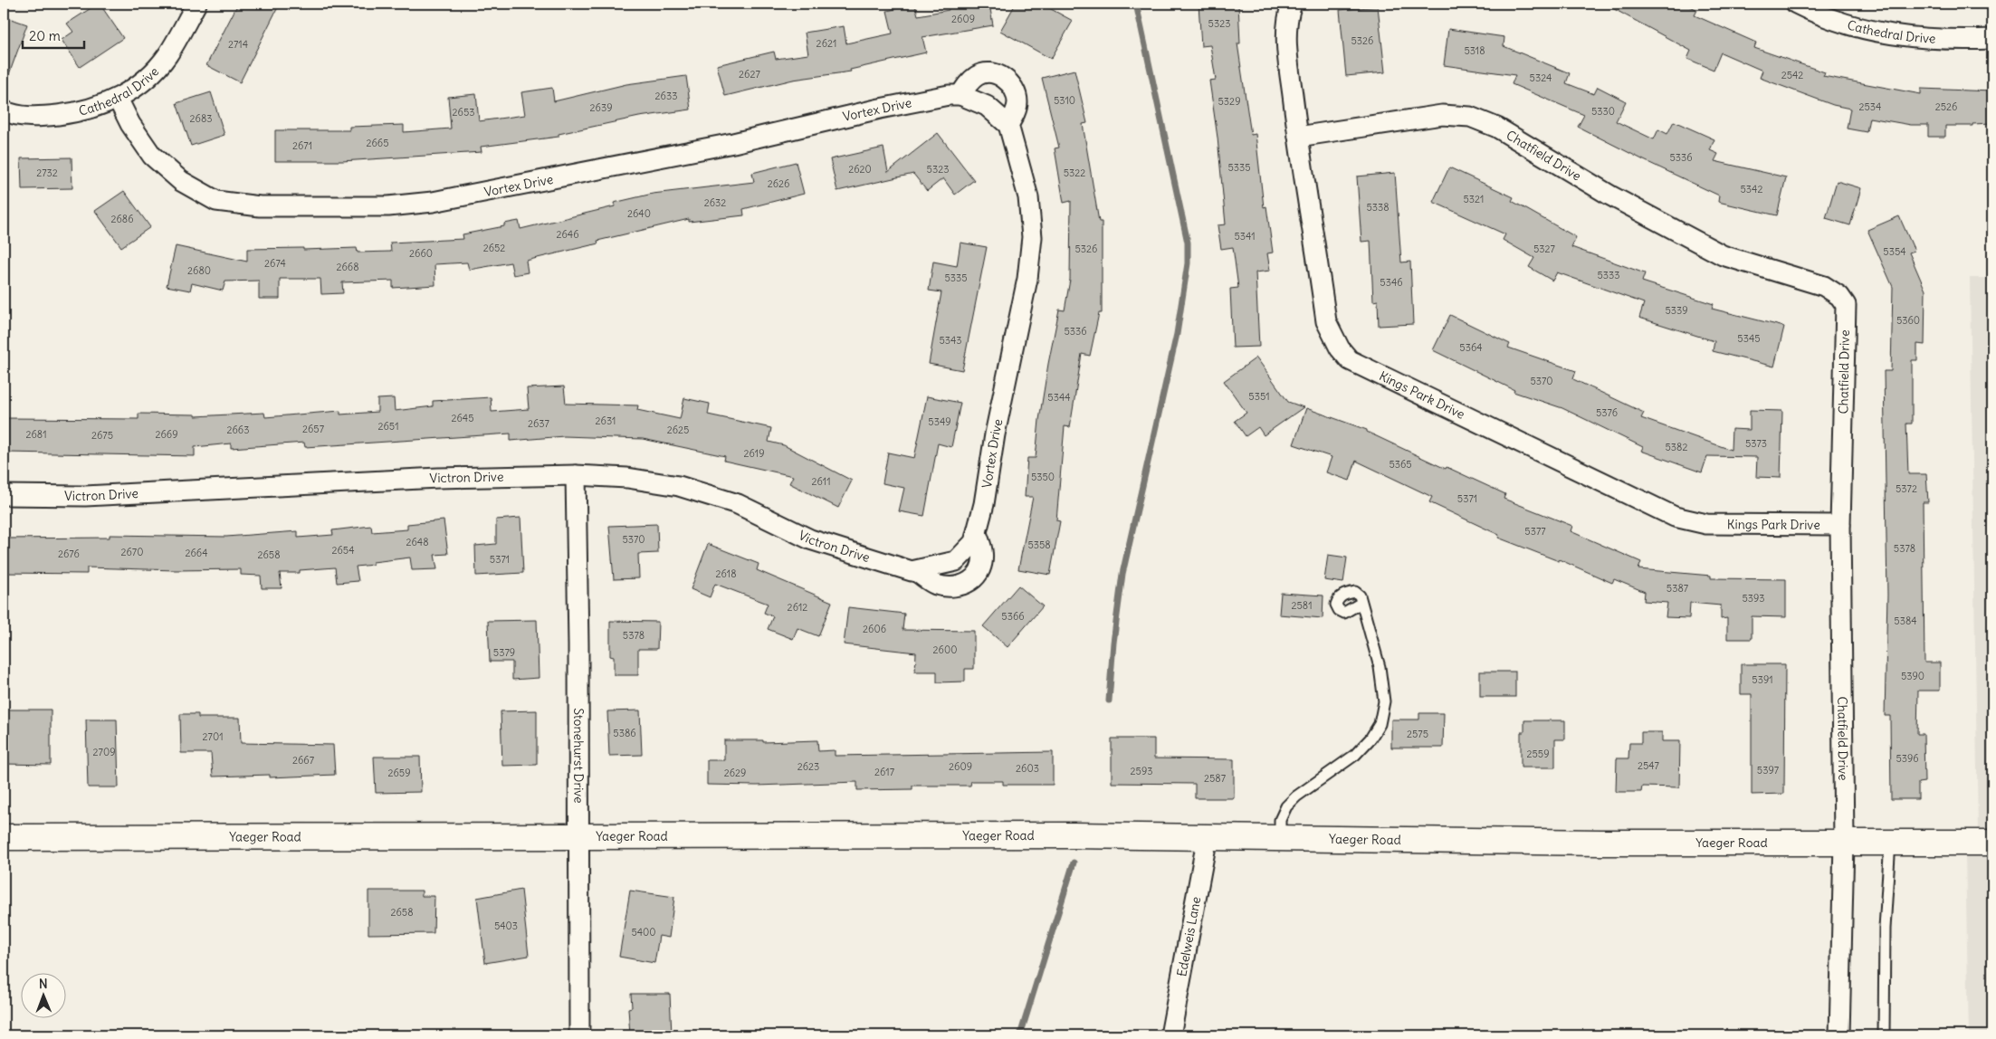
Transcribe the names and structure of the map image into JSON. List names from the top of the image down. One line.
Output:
{"streets":{"street":["Cathedral Drive","Vortex Drive","Chatfield Drive","Kings Park Drive","Victron Drive","Stonehurst Drive","Yaeger Road","Edelweis Lane"]},"crossings":[["Cathedral Drive","Vortex Drive"],["Vortex Drive","Victron Drive"],["Chatfield Drive","Kings Park Drive"],["Chatfield Drive","Yaeger Road"],["Victron Drive","Stonehurst Drive"],["Stonehurst Drive","Yaeger Road"],["Yaeger Road","Edelweis Lane"]],"house_numbers":["2609","5323","5326","2621","2714","5318","2627","2542","5324","2633","5310","5329","2534","2526","2639","5330","2653","2683","2665","2671","5336","5335","2620","5323","2732","5322","2626","5342","5321","2632","5338","2640","2686","2646","5341","2652","5326","5327","5354","2660","2674","2668","2680","5333","5335","5346","5339","5360","5336","5345","5343","5364","5370","5351","5344","5376","2645","2631","5349","2637","2651","2657","2663","2625","2681","2669","2675","5373","5382","2619","5365","5350","2611","5372","5371","5377","5370","2648","5358","5378","2654","2670","2664","2676","2658","5371","2618","5387","5393","2581","2612","5366","5384","2606","5378","2600","5379","5390","5391","5386","2575","2701","2709","2559","5396","2667","2547","2623","2609","2603","5397","2593","2617","2659","2629","2587","2658","5403","5400"],"scale_bar":"20 m","north":"top"}
